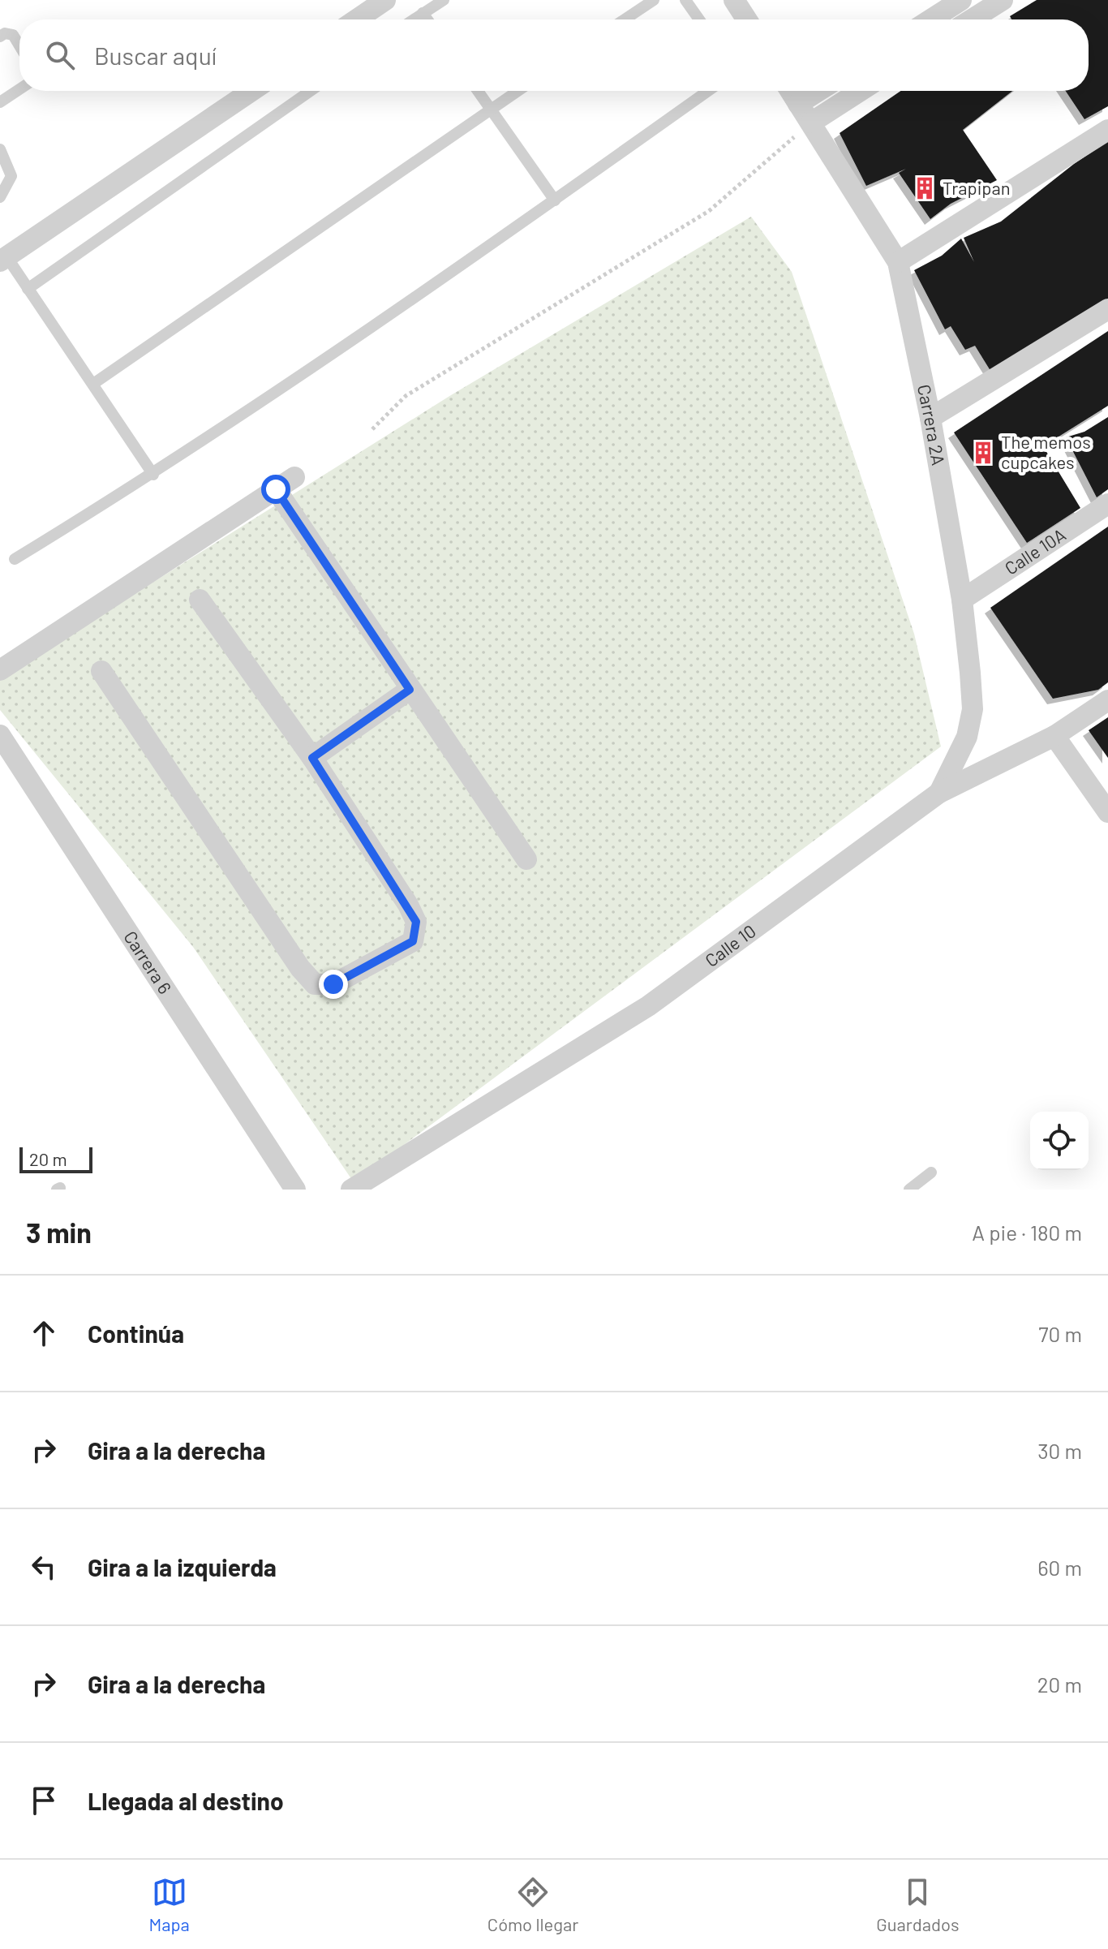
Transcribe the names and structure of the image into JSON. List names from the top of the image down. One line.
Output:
{"streets":{"street":["Carrera 2A","Calle 10A","Calle 10","Carrera 6"]},"crossings":[["Carrera 2A","Calle 10A"],["Carrera 2A","Calle 10"]],"places":{"building":["Trapipan","The memos cupcakes"]},"scale_bar":"20 m","page":{"search":"Buscar aquí","scale":"20 m","heading":["3 min","A pie · 180 m"],"list":[["Continúa","70 m"],["Gira a la derecha","30 m"],["Gira a la izquierda","60 m"],["Gira a la derecha","20 m"],"Llegada al destino"],"nav":["Mapa","Cómo llegar","Guardados"]}}
